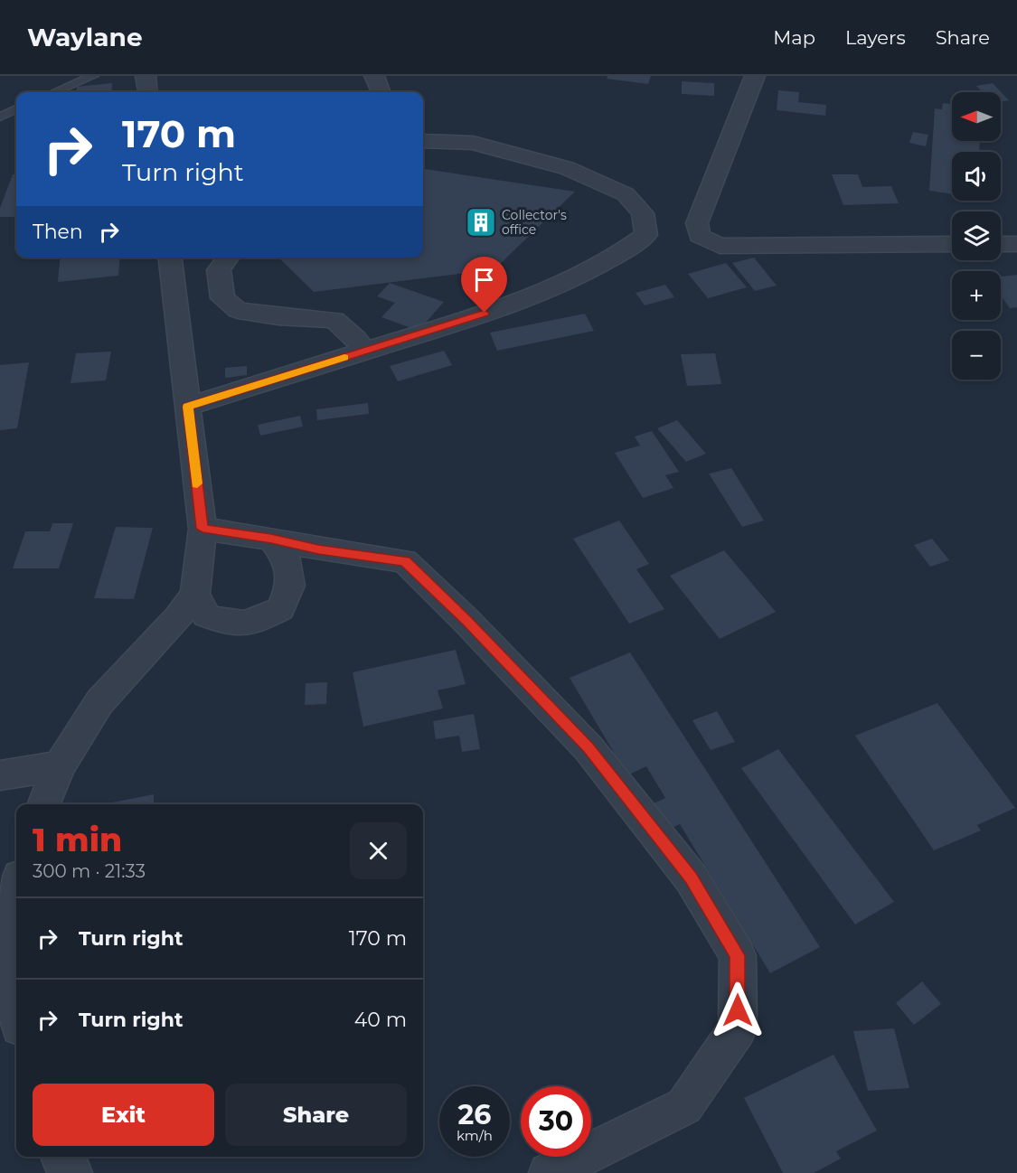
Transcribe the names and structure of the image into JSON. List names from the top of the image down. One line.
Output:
{"places":{"building":["Collector's office"]},"north":"left","page":{"header":"Waylane","nav":["Map","Layers","Share"],"map_buttons":["+","−"],"turn":["170 m","Turn right"],"then":"Then","heading":["1 min","300 m · 21:33"],"list":[{"name":"Turn right","value":"170 m"},{"name":"Turn right","value":"40 m"}],"buttons":["Exit","Share"],"speed":"26 km/h","limit":"30"}}
